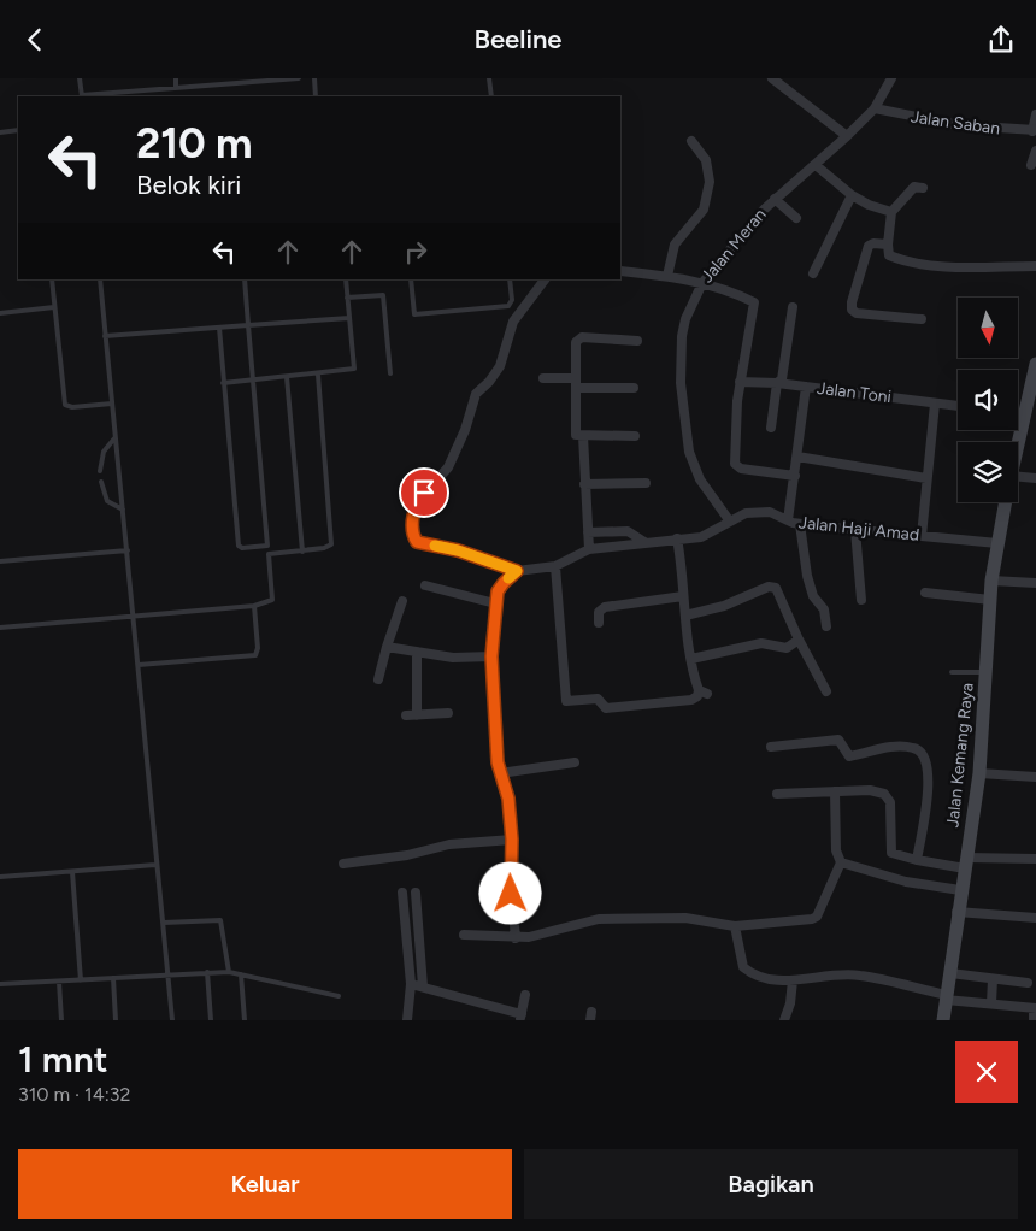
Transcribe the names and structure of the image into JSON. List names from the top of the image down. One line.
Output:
{"streets":{"street":["Jalan Saban","Jalan Meran","Jalan Toni","Jalan Haji Amad","Jalan Kemang Raya"]},"crossings":[["Jalan Saban","Jalan Meran"],["Jalan Meran","Jalan Haji Amad"],["Jalan Haji Amad","Jalan Kemang Raya"]],"north":"bottom","page":{"header":"Beeline","turn":["210 m","Belok kiri"],"heading":["1 mnt","310 m · 14:32"],"buttons":["Keluar","Bagikan"]}}
